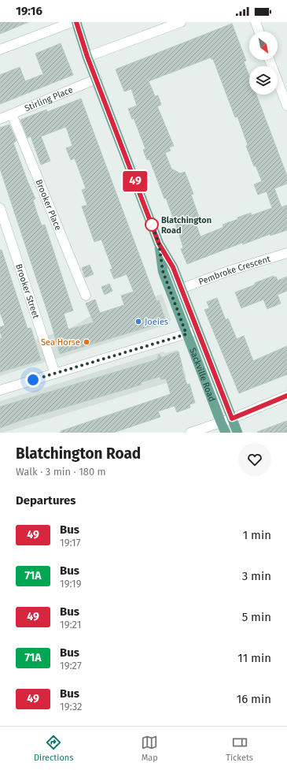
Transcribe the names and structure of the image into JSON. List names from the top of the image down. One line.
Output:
{"streets":{"main road":["Sackville Road"],"street":["Stirling Place","Brooker Place","Pembroke Crescent","Brooker Street"]},"crossings":[["Stirling Place","Brooker Place"],["Stirling Place","Sackville Road"],["Pembroke Crescent","Sackville Road"]],"places":["Blatchington Road","Joeies","Sea Horse"],"lines":["bus line 49"],"north":"bottom right","page":{"status":"19:16","on_map":"49","heading":[["Blatchington Road","Walk · 3 min · 180 m"],"Departures"],"list":[{"mark":"49","name":"Bus","note":"19:17","value":"1 min"},{"mark":"71A","name":"Bus","note":"19:19","value":"3 min"},{"mark":"49","name":"Bus","note":"19:21","value":"5 min"},{"mark":"71A","name":"Bus","note":"19:27","value":"11 min"},{"mark":"49","name":"Bus","note":"19:32","value":"16 min"}],"tabs":["Directions","Map","Tickets"]}}
